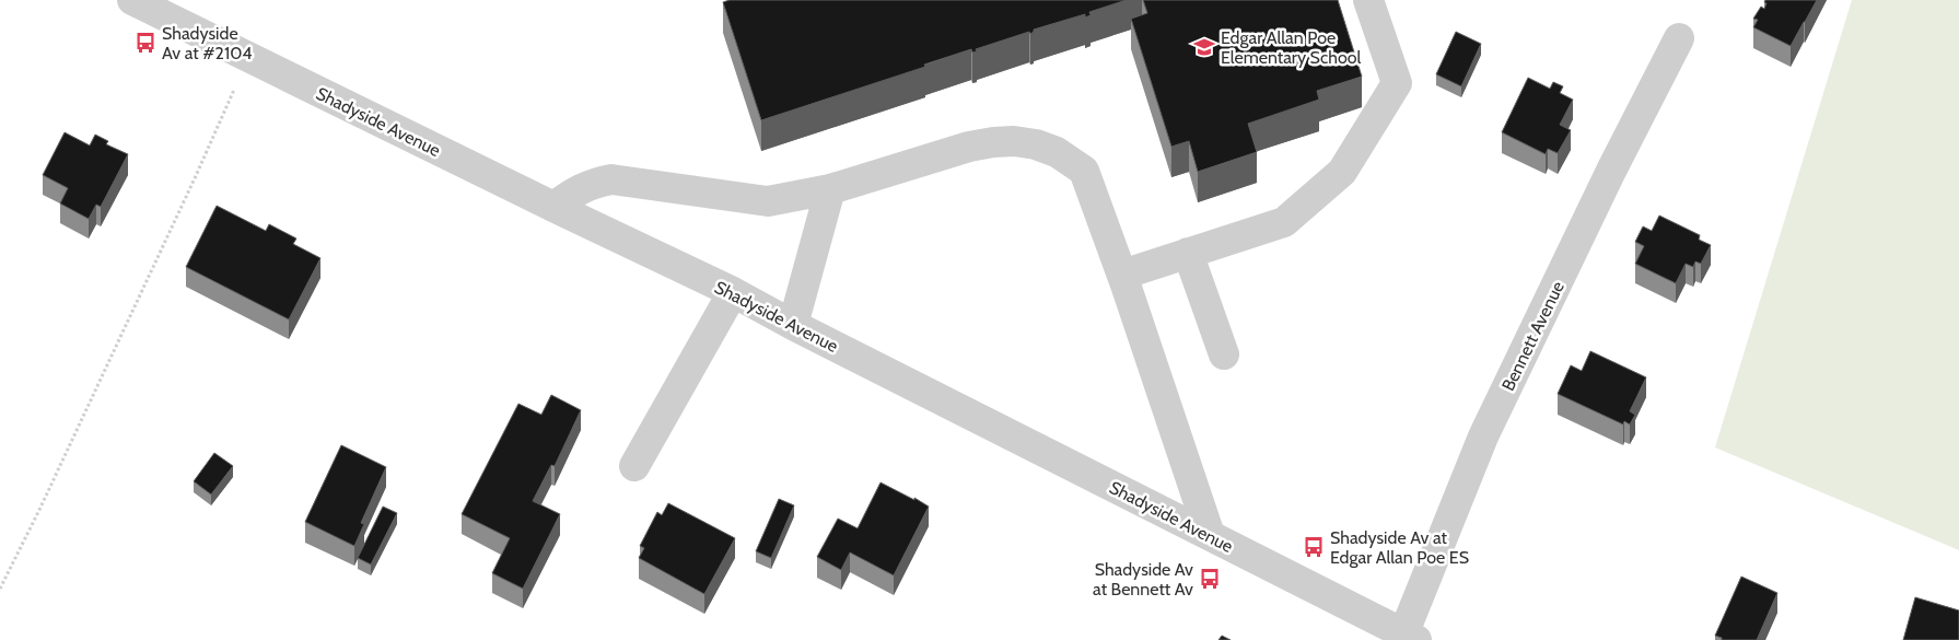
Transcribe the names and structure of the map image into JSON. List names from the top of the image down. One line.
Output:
{"streets":{"street":["Shadyside Avenue","Bennett Avenue"]},"crossings":[["Shadyside Avenue","Bennett Avenue"]],"places":{"bus stop":["Shadyside Av at #2104","Shadyside Av at Edgar Allan Poe ES","Shadyside Av at Bennett Av"],"school or university":["Edgar Allan Poe Elementary School"]}}
